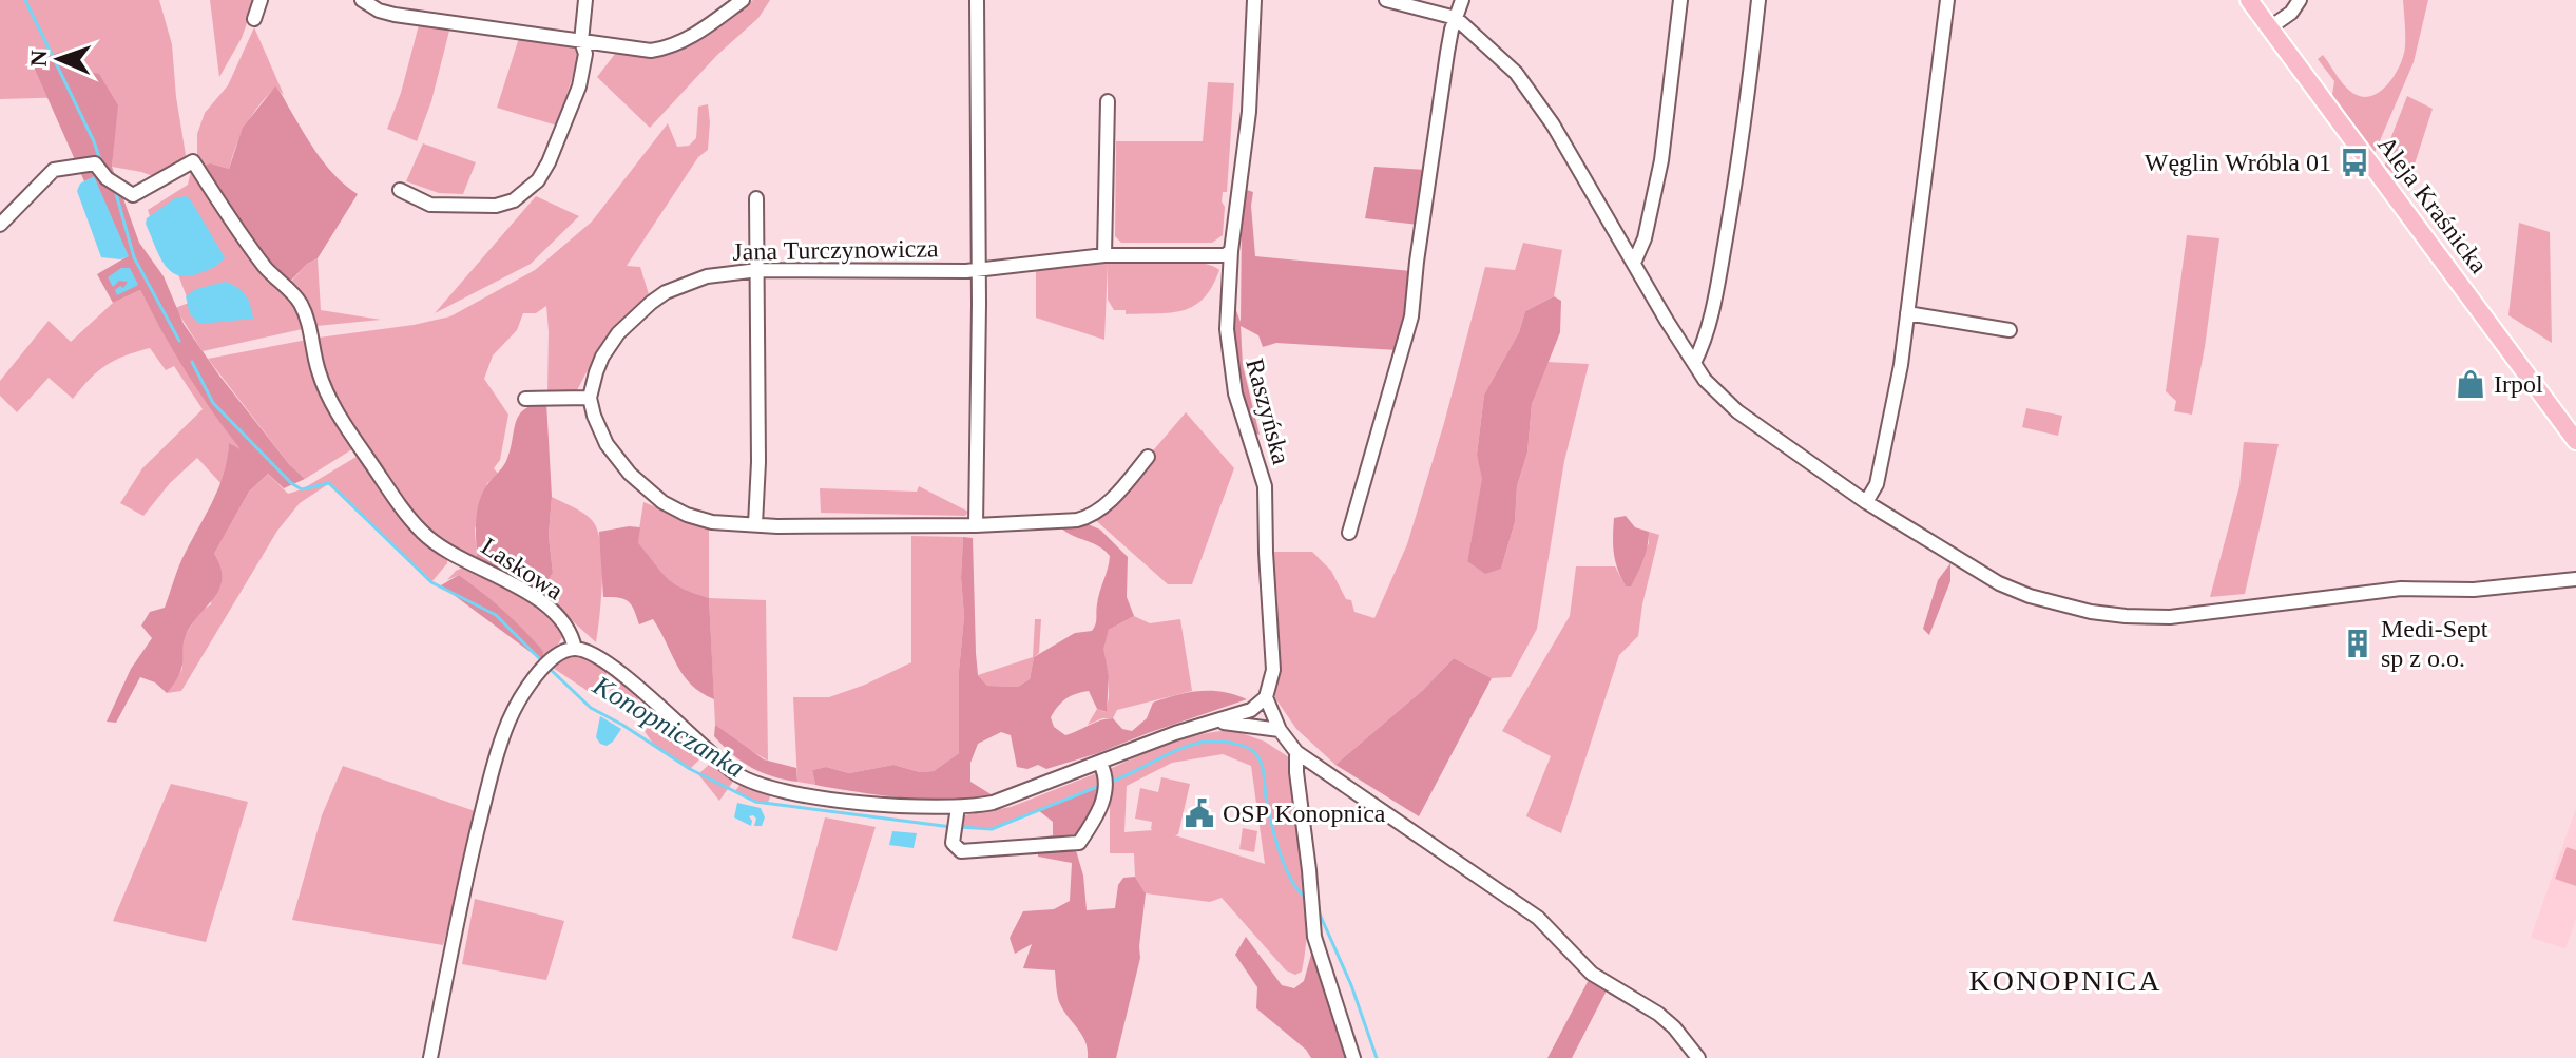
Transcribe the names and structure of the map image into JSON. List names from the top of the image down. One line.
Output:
{"streets":{"main road":["Aleja Kraśnicka"],"street":["Jana Turczynowicza","Raszyńska","Laskowa"]},"crossings":[["Jana Turczynowicza","Raszyńska"],["Raszyńska","Laskowa"]],"districts":["KONOPNICA"],"water":["Konopniczanka"],"places":{"bus stop":["Węglin Wróbla 01"],"shop":["Irpol"],"building":["Medi-Sept sp z o.o."],"public building":["OSP Konopnica"]},"north":"left"}
